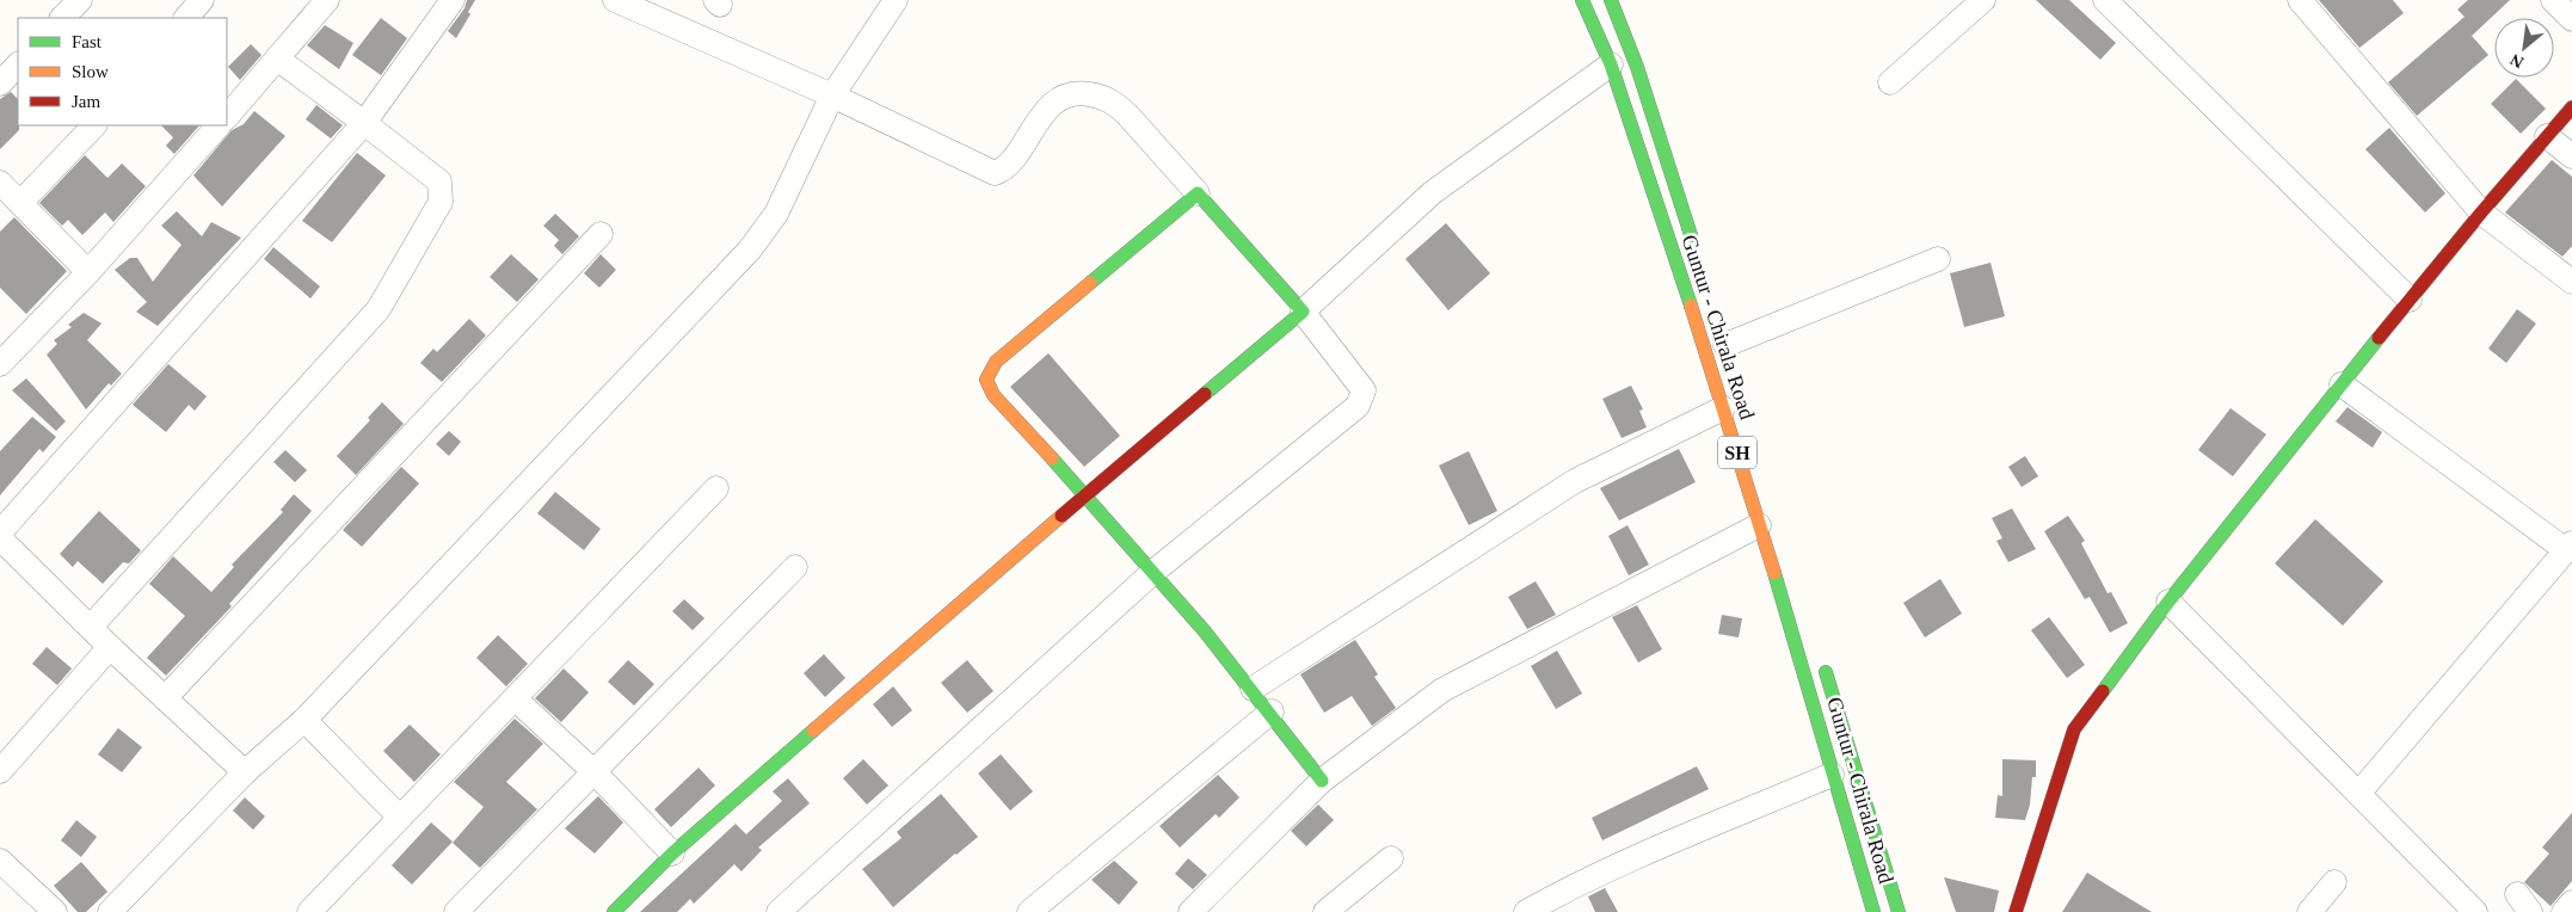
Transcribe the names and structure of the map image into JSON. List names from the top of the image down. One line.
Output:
{"streets":{"street":["Guntur - Chirala Road","SH"]},"legend":["Fast","Slow","Jam"],"north":"bottom left"}
